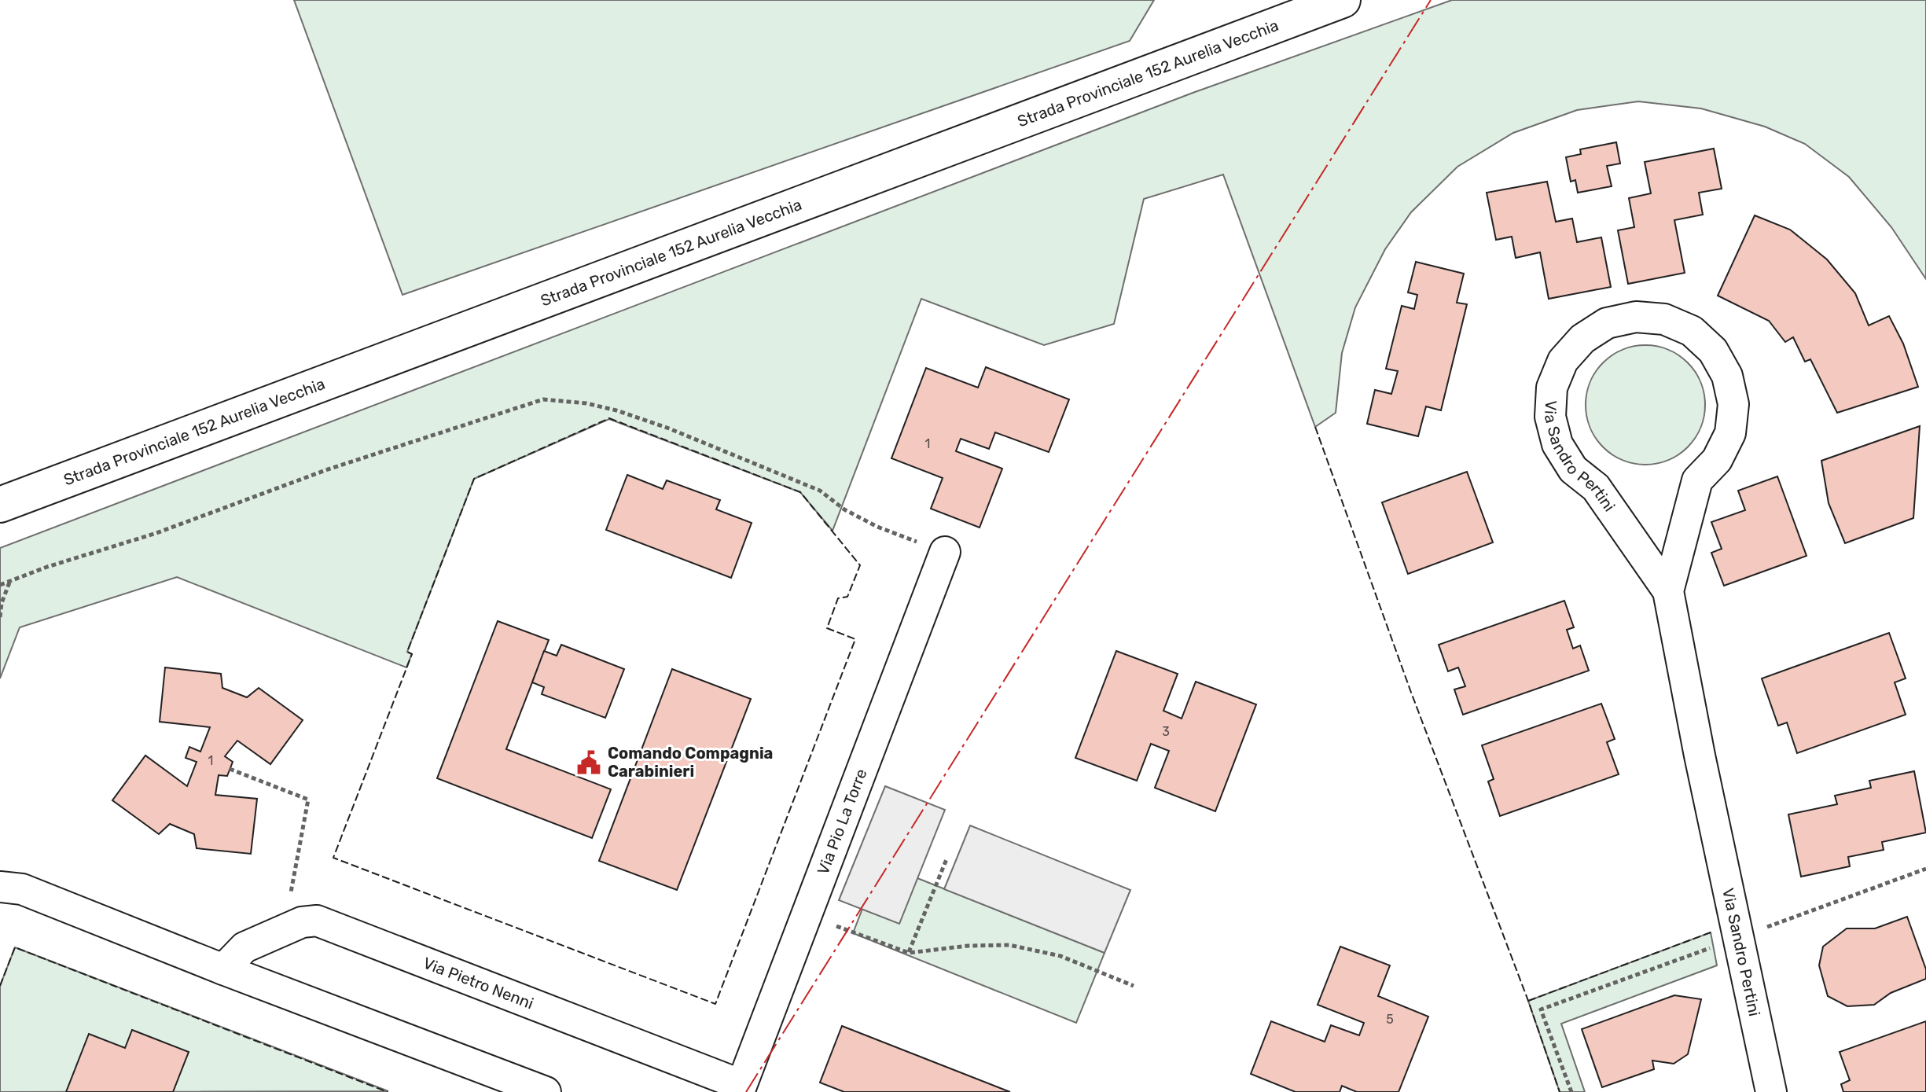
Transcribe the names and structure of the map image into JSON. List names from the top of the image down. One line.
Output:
{"streets":{"main road":["Strada Provinciale 152 Aurelia Vecchia"],"street":["Via Sandro Pertini","Via Pio La Torre","Via Pietro Nenni"]},"crossings":[["Via Pio La Torre","Via Pietro Nenni"]],"places":{"public building":["Comando Compagnia Carabinieri"]},"house_numbers":["1","3","1","5"]}
